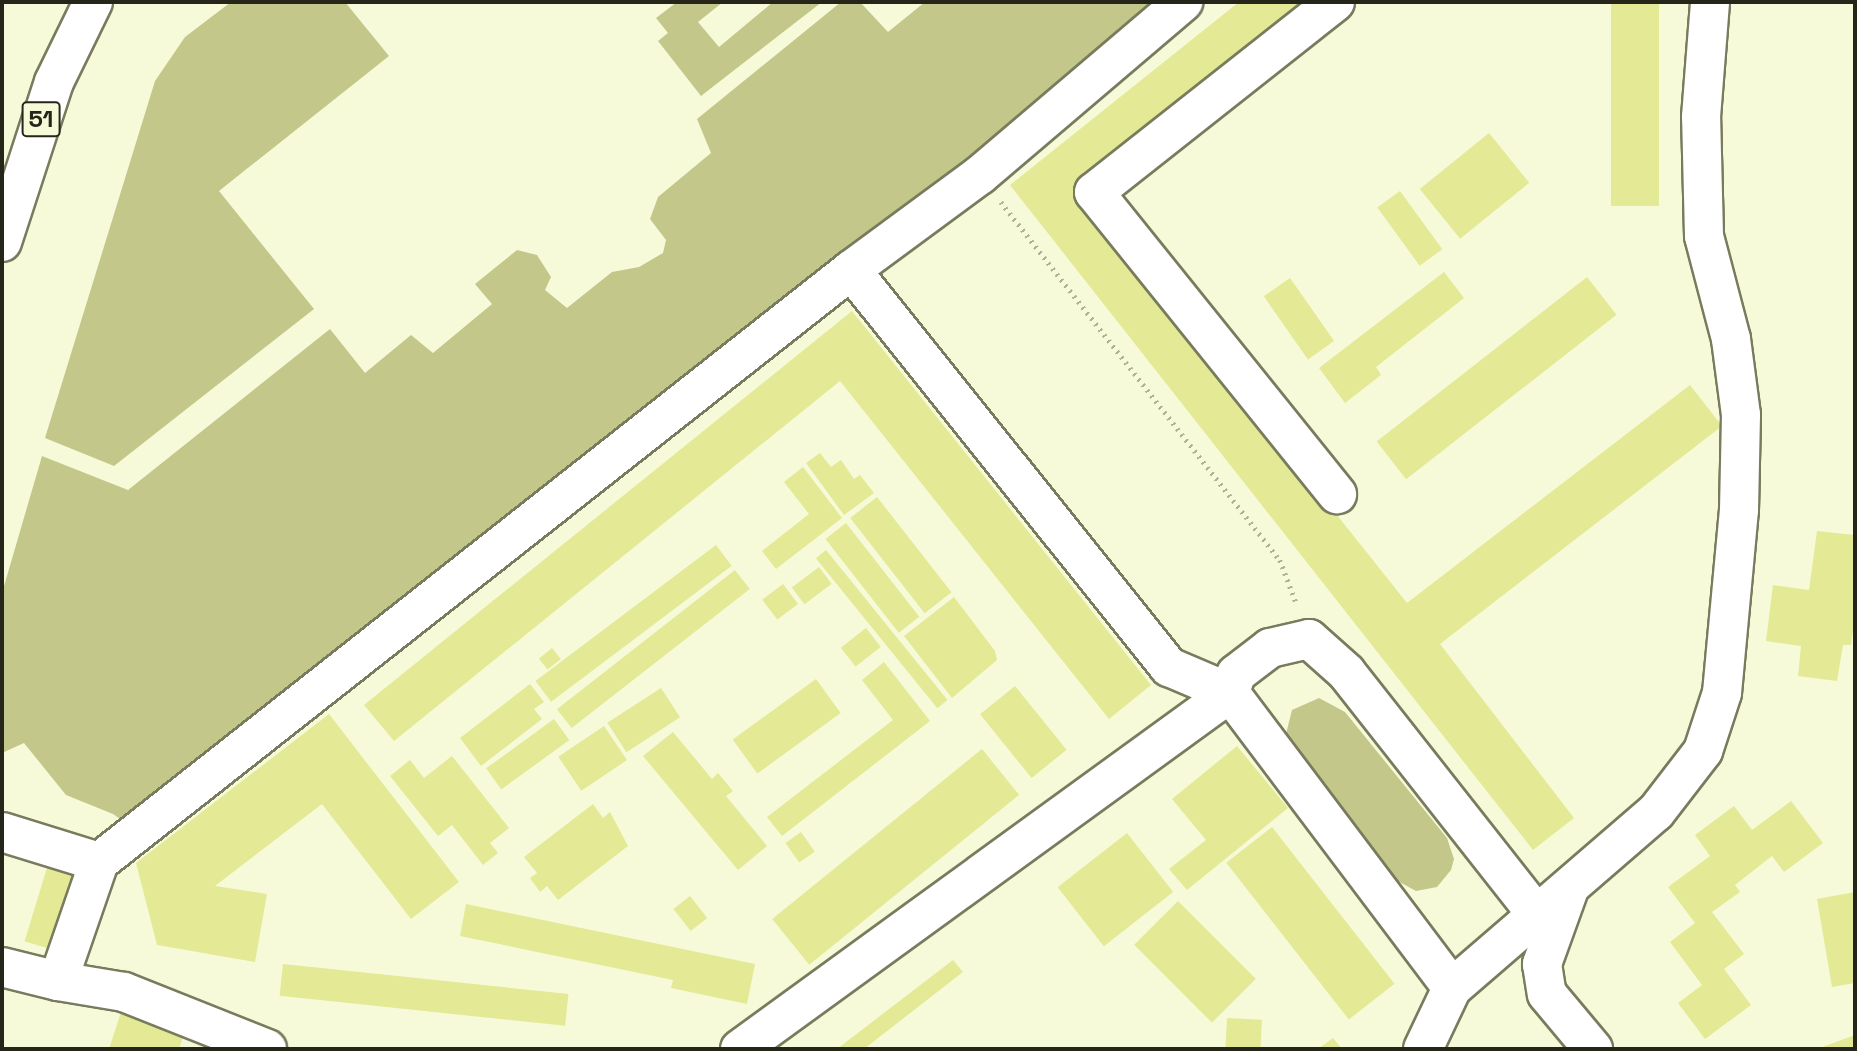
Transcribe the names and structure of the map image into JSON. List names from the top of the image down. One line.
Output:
{"streets":{"street":["51"]}}
